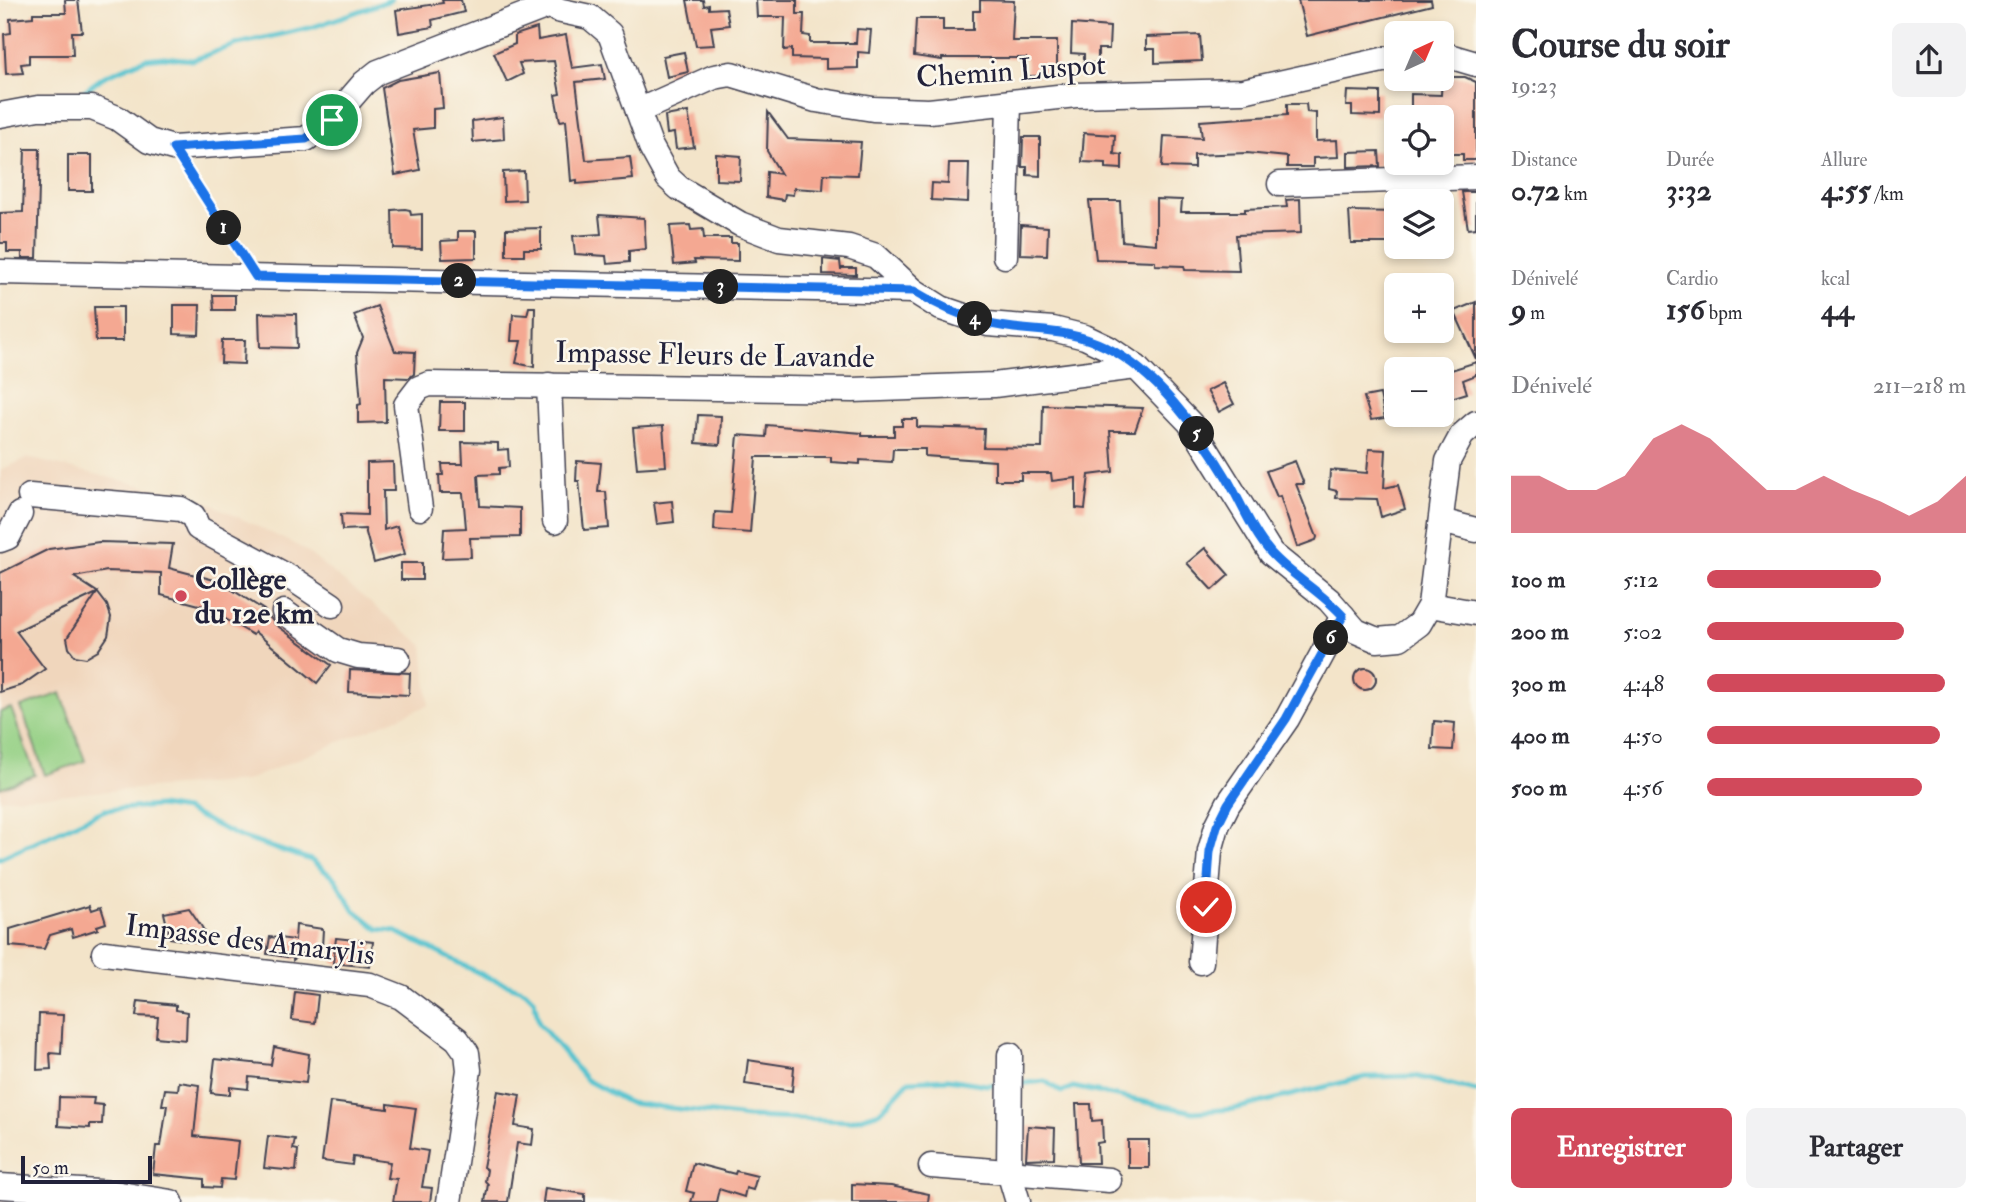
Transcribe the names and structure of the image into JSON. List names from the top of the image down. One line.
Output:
{"streets":{"street":["Chemin Luspot","Impasse Fleurs de Lavande","Impasse des Amarylis"]},"places":["Collège du 12e km"],"scale_bar":"50 m","north":"top right","page":{"heading":["Course du soir","19:23"],"map_buttons":["+","−"],"stats":[["Distance","0.72 km"],["Durée","3:32"],["Allure","4:55 /km"],["Dénivelé","9 m"],["Cardio","156 bpm"],["kcal","44"]],"pins":["1","2","3","4","5","6"],"chart":["Dénivelé","211–218 m"],"list":[{"name":"100 m","note":"5:12"},{"name":"200 m","note":"5:02"},{"name":"300 m","note":"4:48"},{"name":"400 m","note":"4:50"},{"name":"500 m","note":"4:56"}],"buttons":["Enregistrer","Partager"],"scale":"50 m"}}
